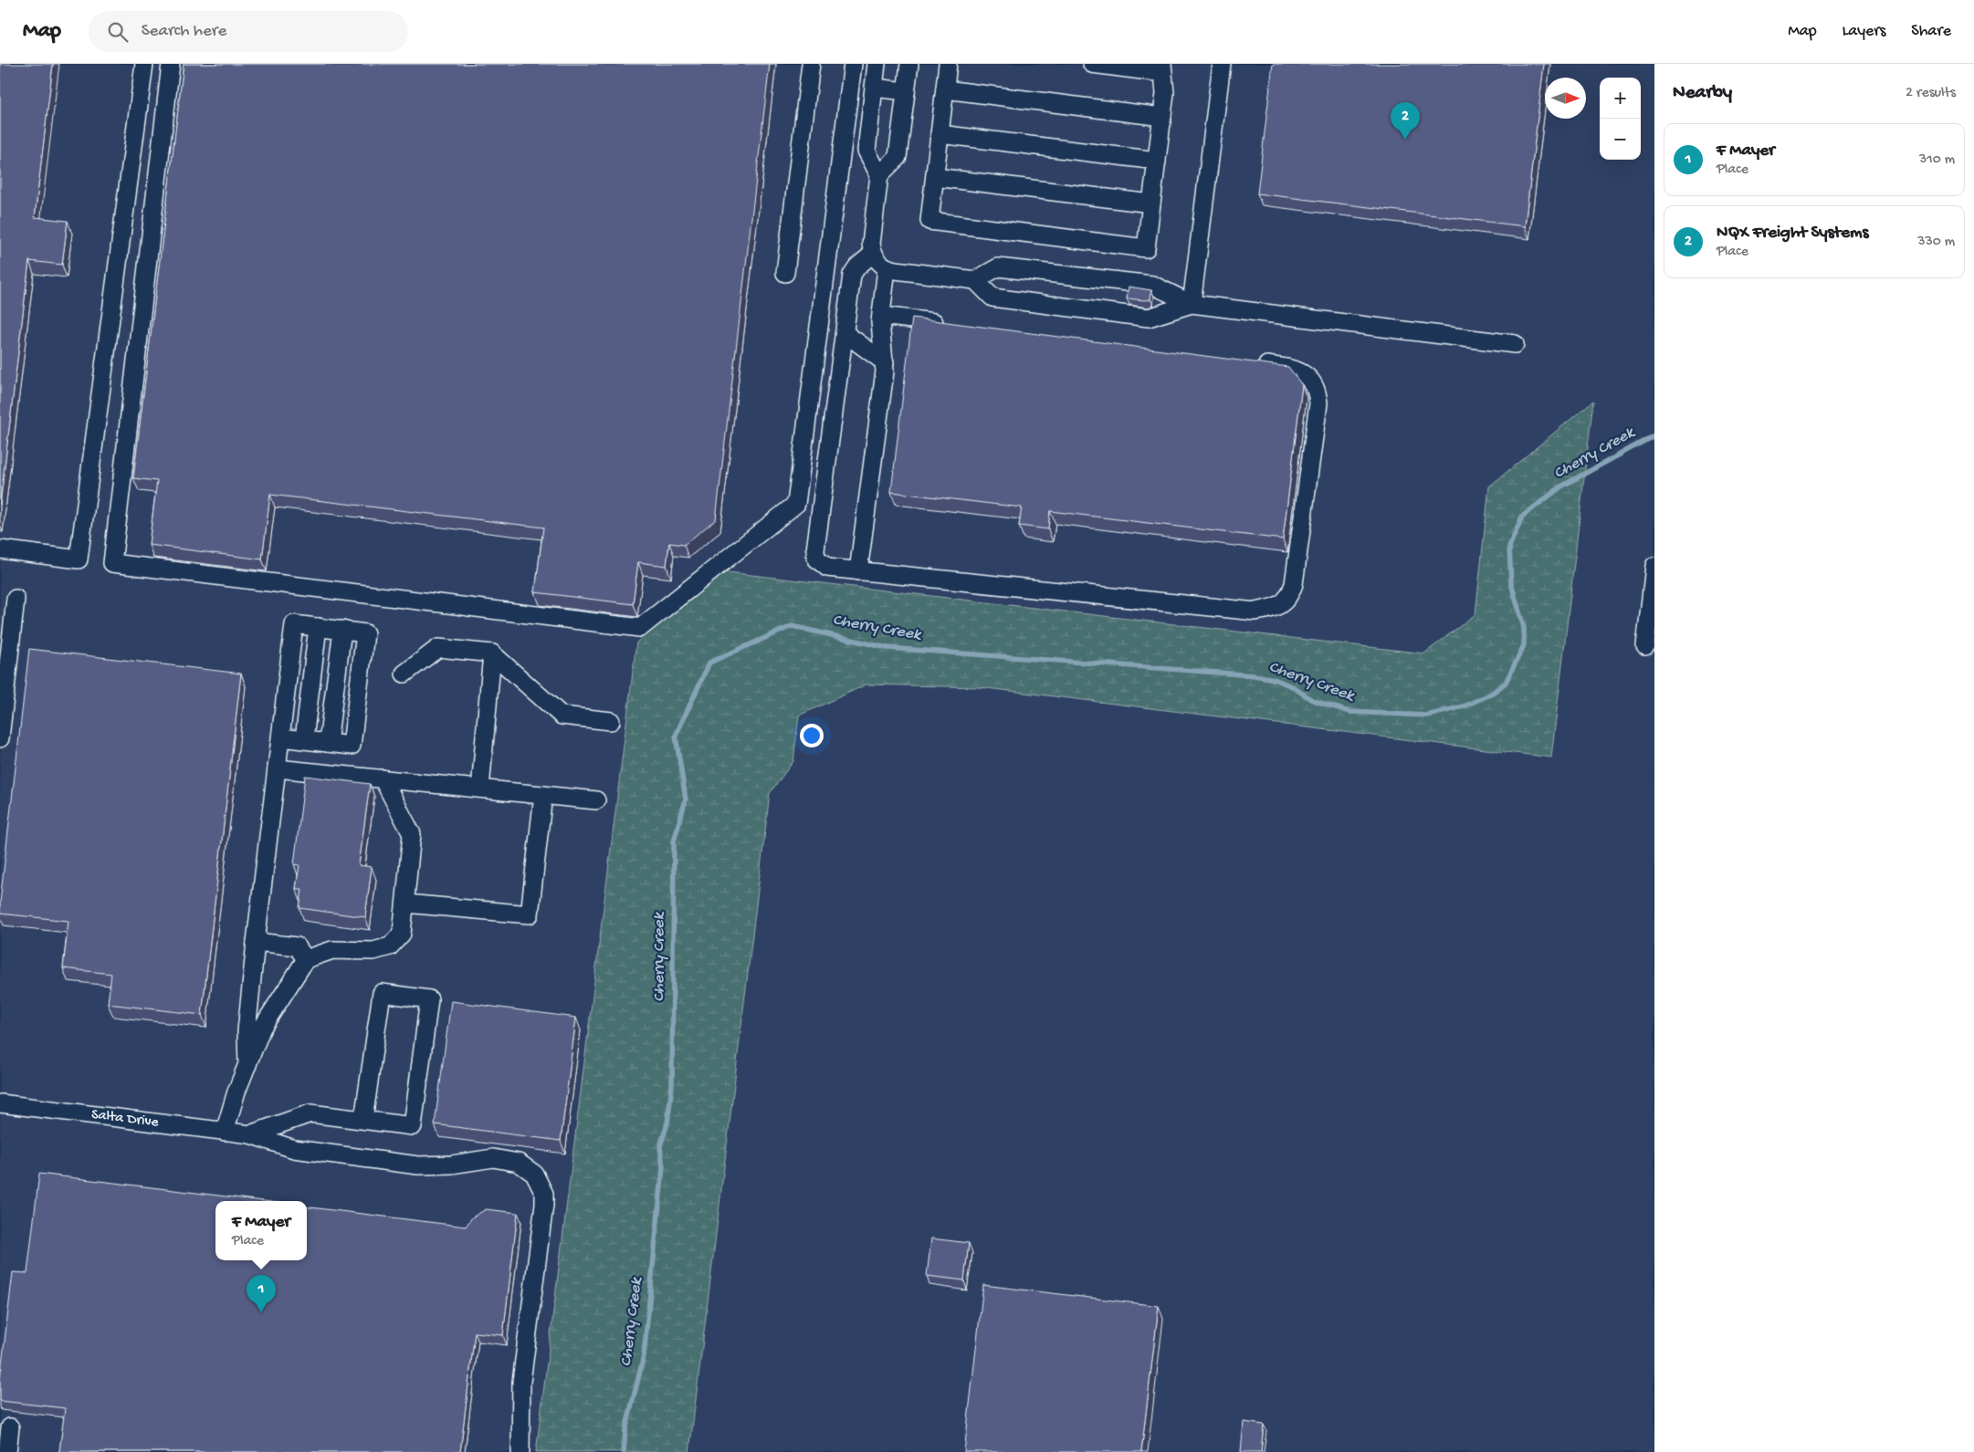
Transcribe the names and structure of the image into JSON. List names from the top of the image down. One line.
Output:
{"streets":{"street":["Salta Drive"]},"water":["Cherry Creek"],"north":"right","page":{"header":"Map","search":"Search here","nav":["Map","Layers","Share"],"heading":["Nearby","2 results"],"map_buttons":["+","−"],"pins":["2","1"],"list":[{"mark":"1","name":"F Mayer","note":"Place","value":"310 m"},{"mark":"2","name":"NQX Freight Systems","note":"Place","value":"330 m"}],"popup":["F Mayer","Place"]}}
